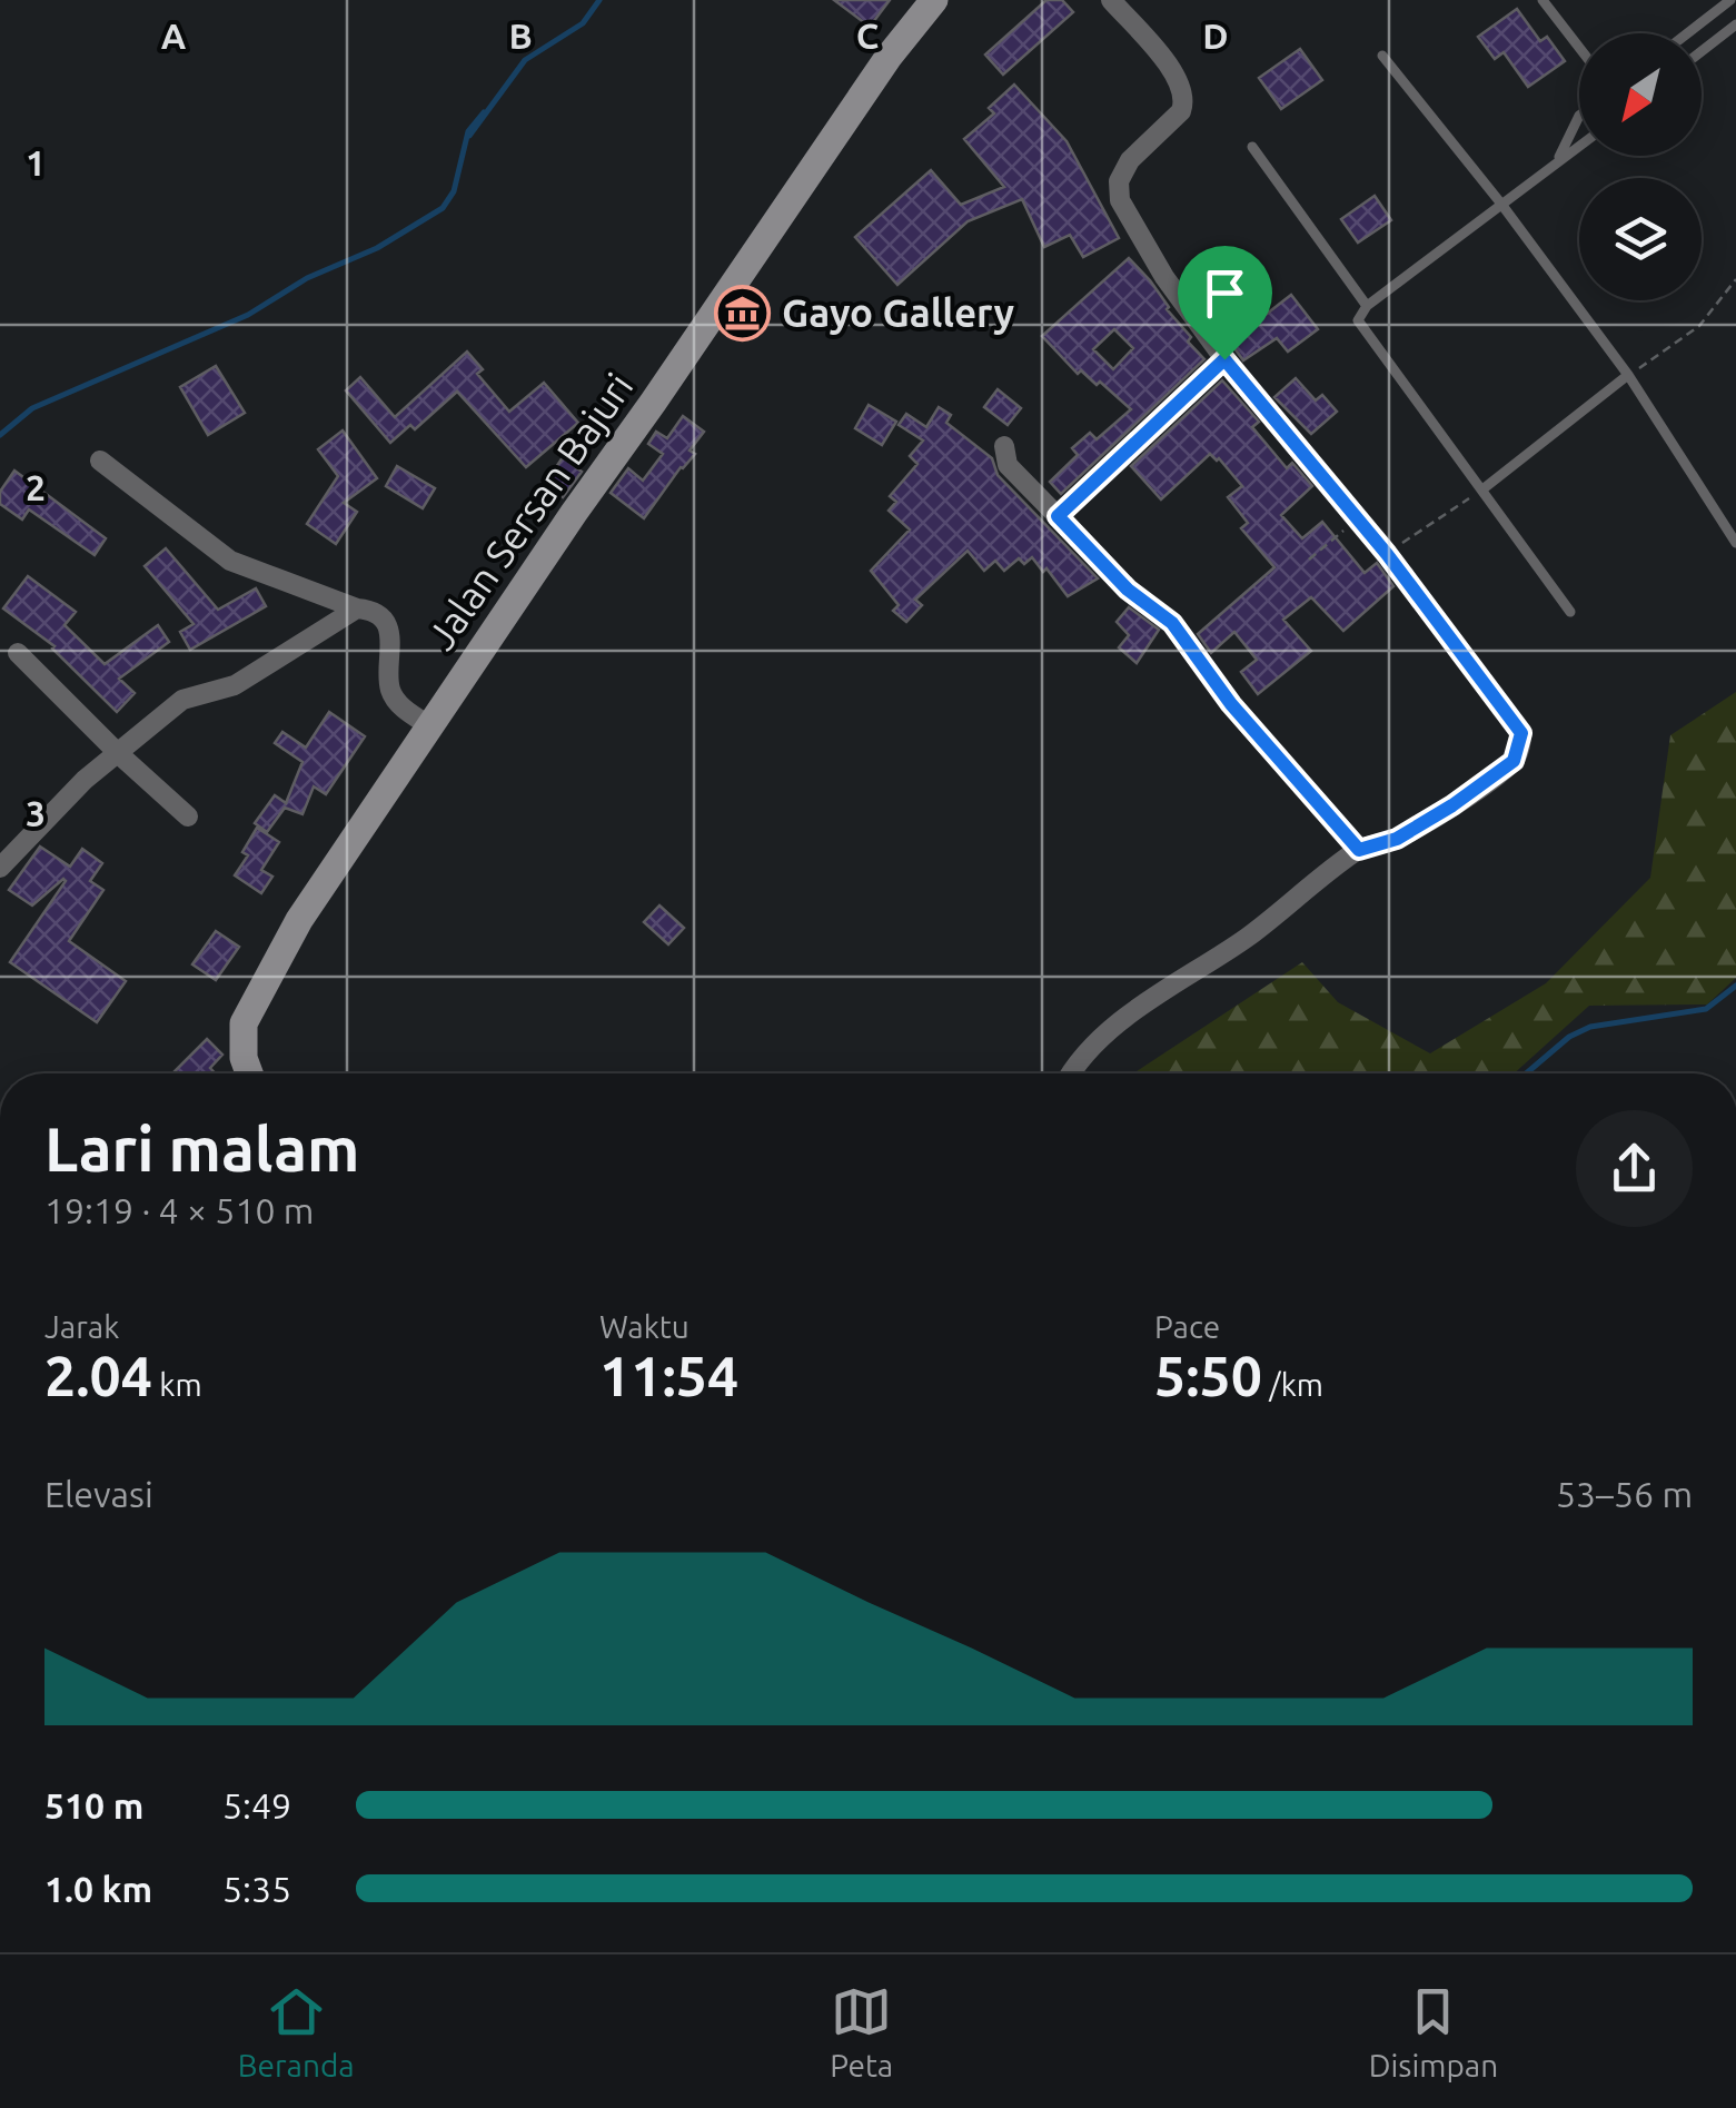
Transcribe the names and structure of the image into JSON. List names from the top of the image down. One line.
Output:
{"streets":{"main road":["Jalan Sersan Bajuri"]},"places":{"museum":["Gayo Gallery"]},"north":"bottom left","page":{"heading":["Lari malam","19:19 · 4 × 510 m"],"stats":[["Jarak","2.04 km"],["Waktu","11:54"],["Pace","5:50 /km"]],"chart":["Elevasi","53–56 m"],"list":[{"name":"510 m","note":"5:49"},{"name":"1.0 km","note":"5:35"}],"tabs":["Beranda","Peta","Disimpan"]},"grid":{"columns":["A","B","C","D"],"rows":["1","2","3"]}}
